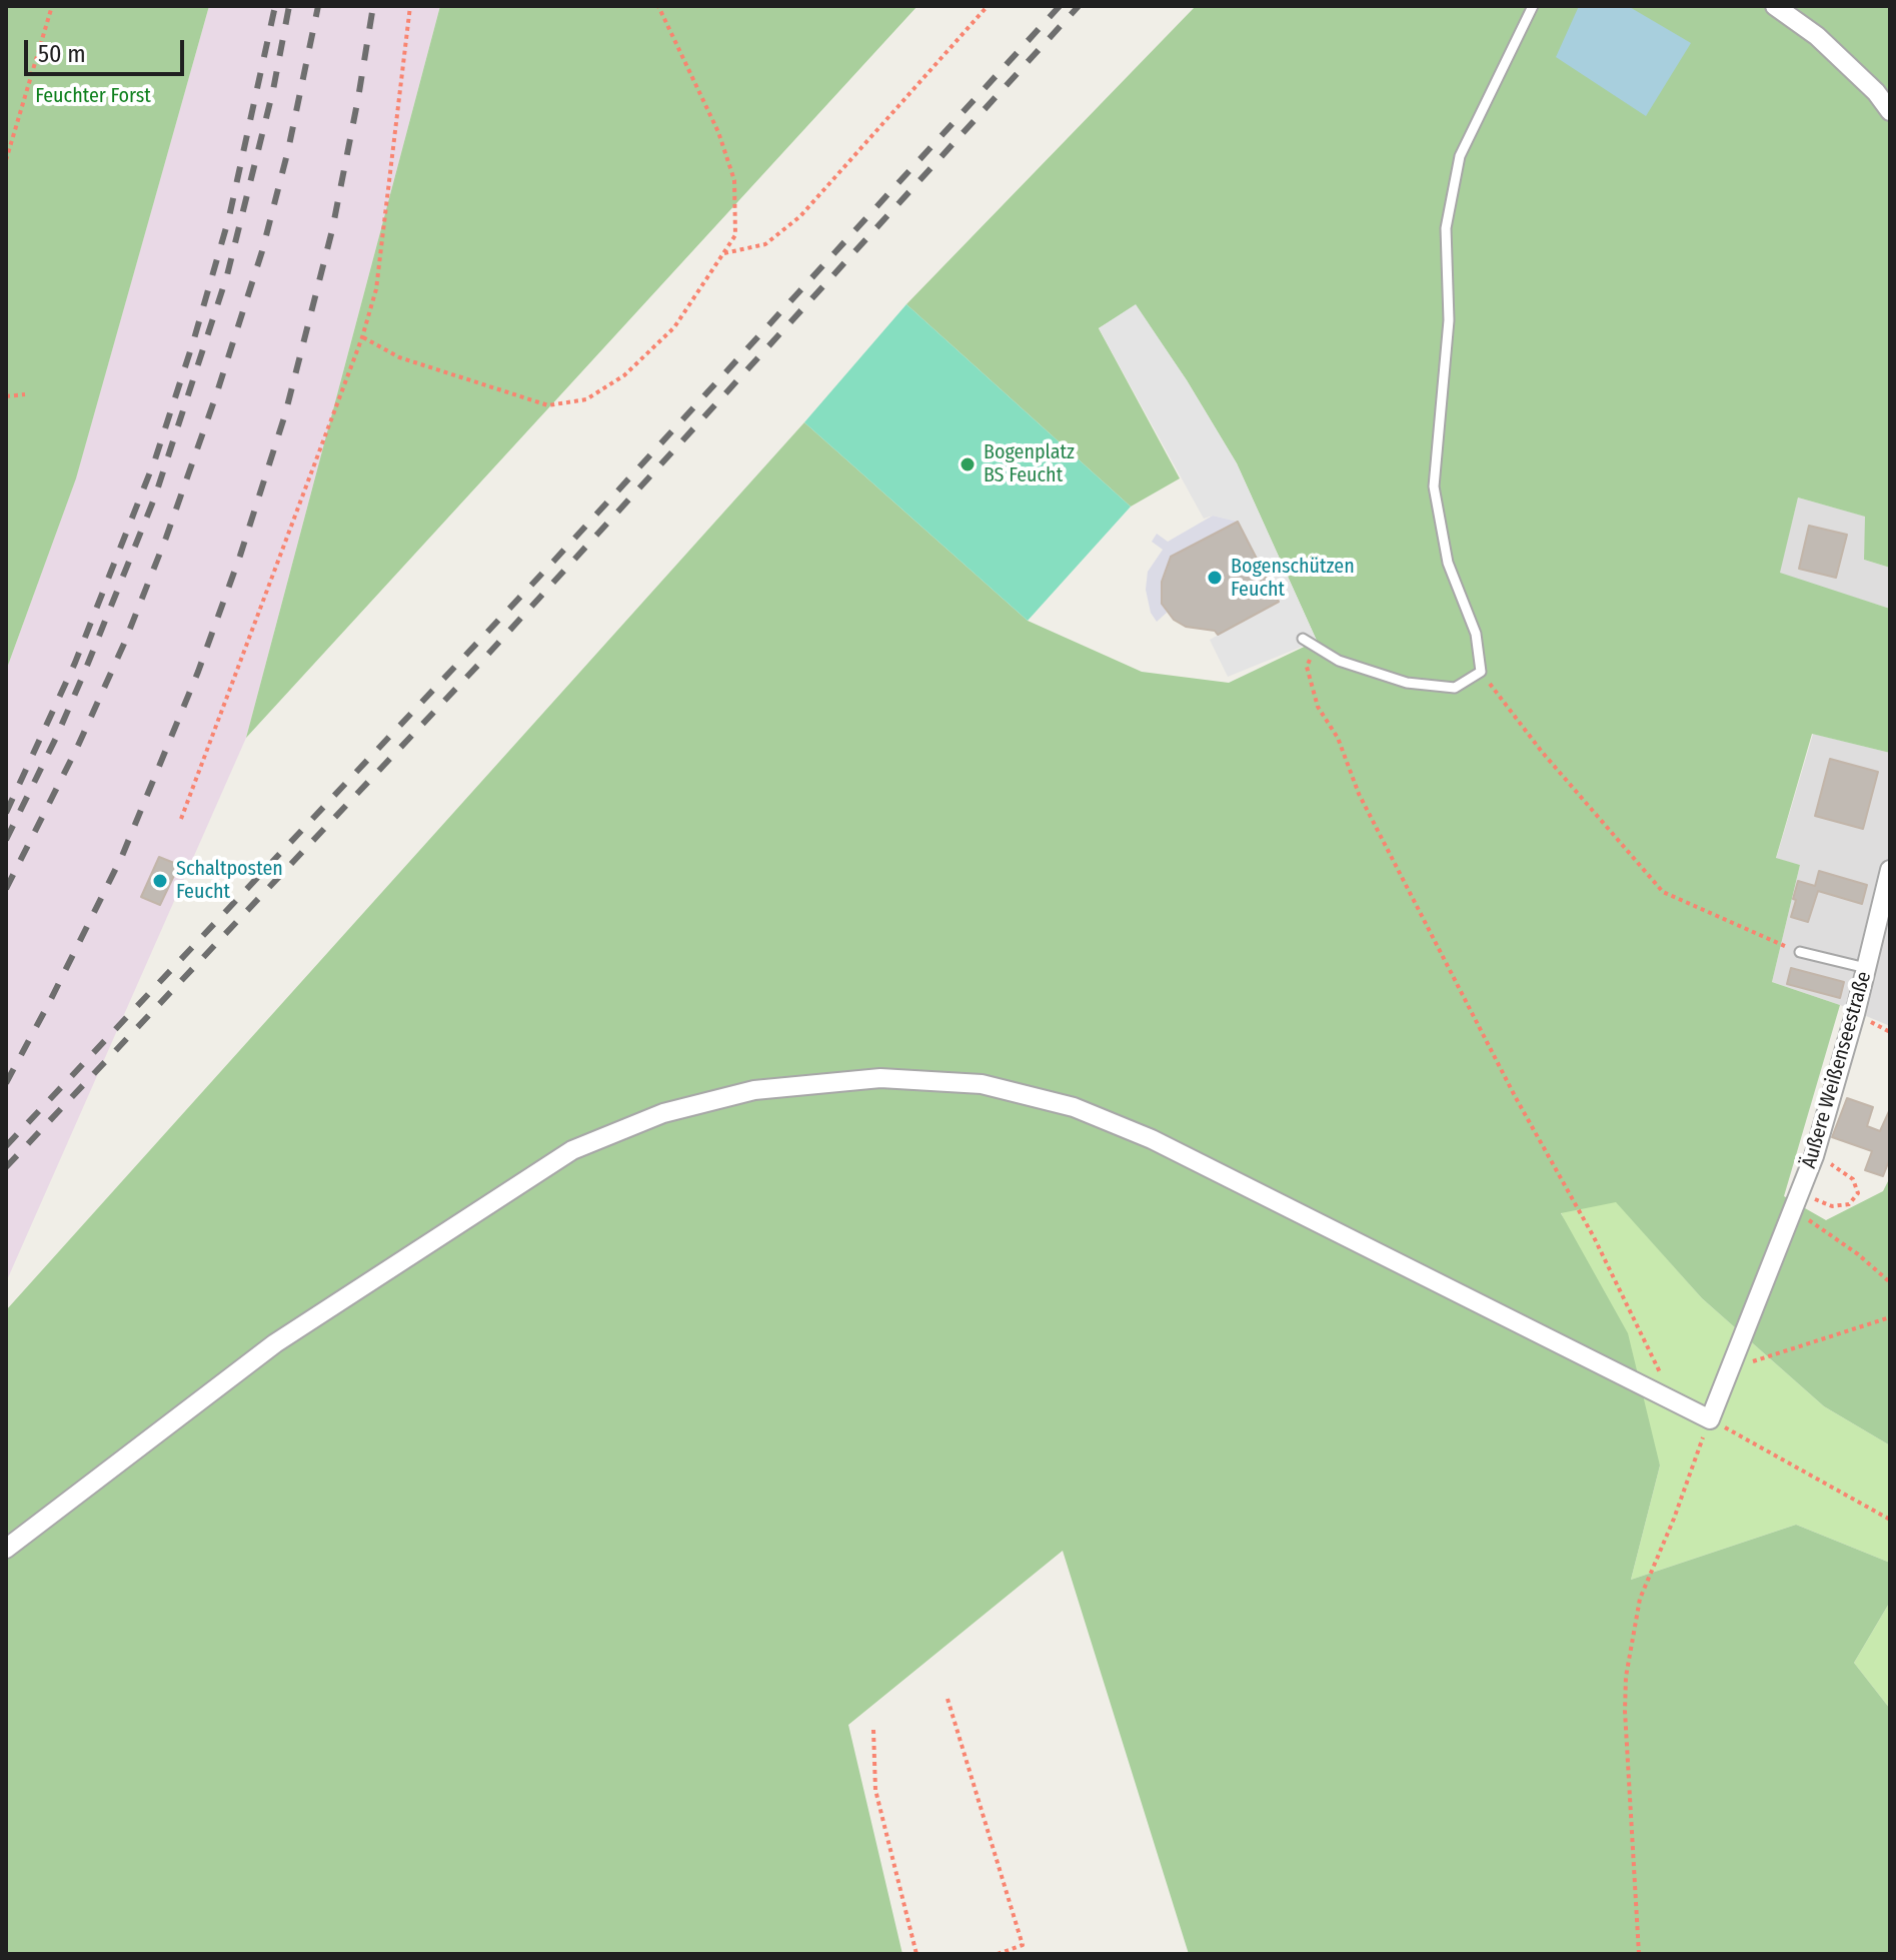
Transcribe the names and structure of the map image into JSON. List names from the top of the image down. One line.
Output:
{"streets":{"street":["Äußere Weißenseestraße"]},"parks":["Feuchter Forst"],"places":["Bogenplatz BS Feucht","Bogenschützen Feucht","Schaltposten Feucht"],"scale_bar":"50 m"}
